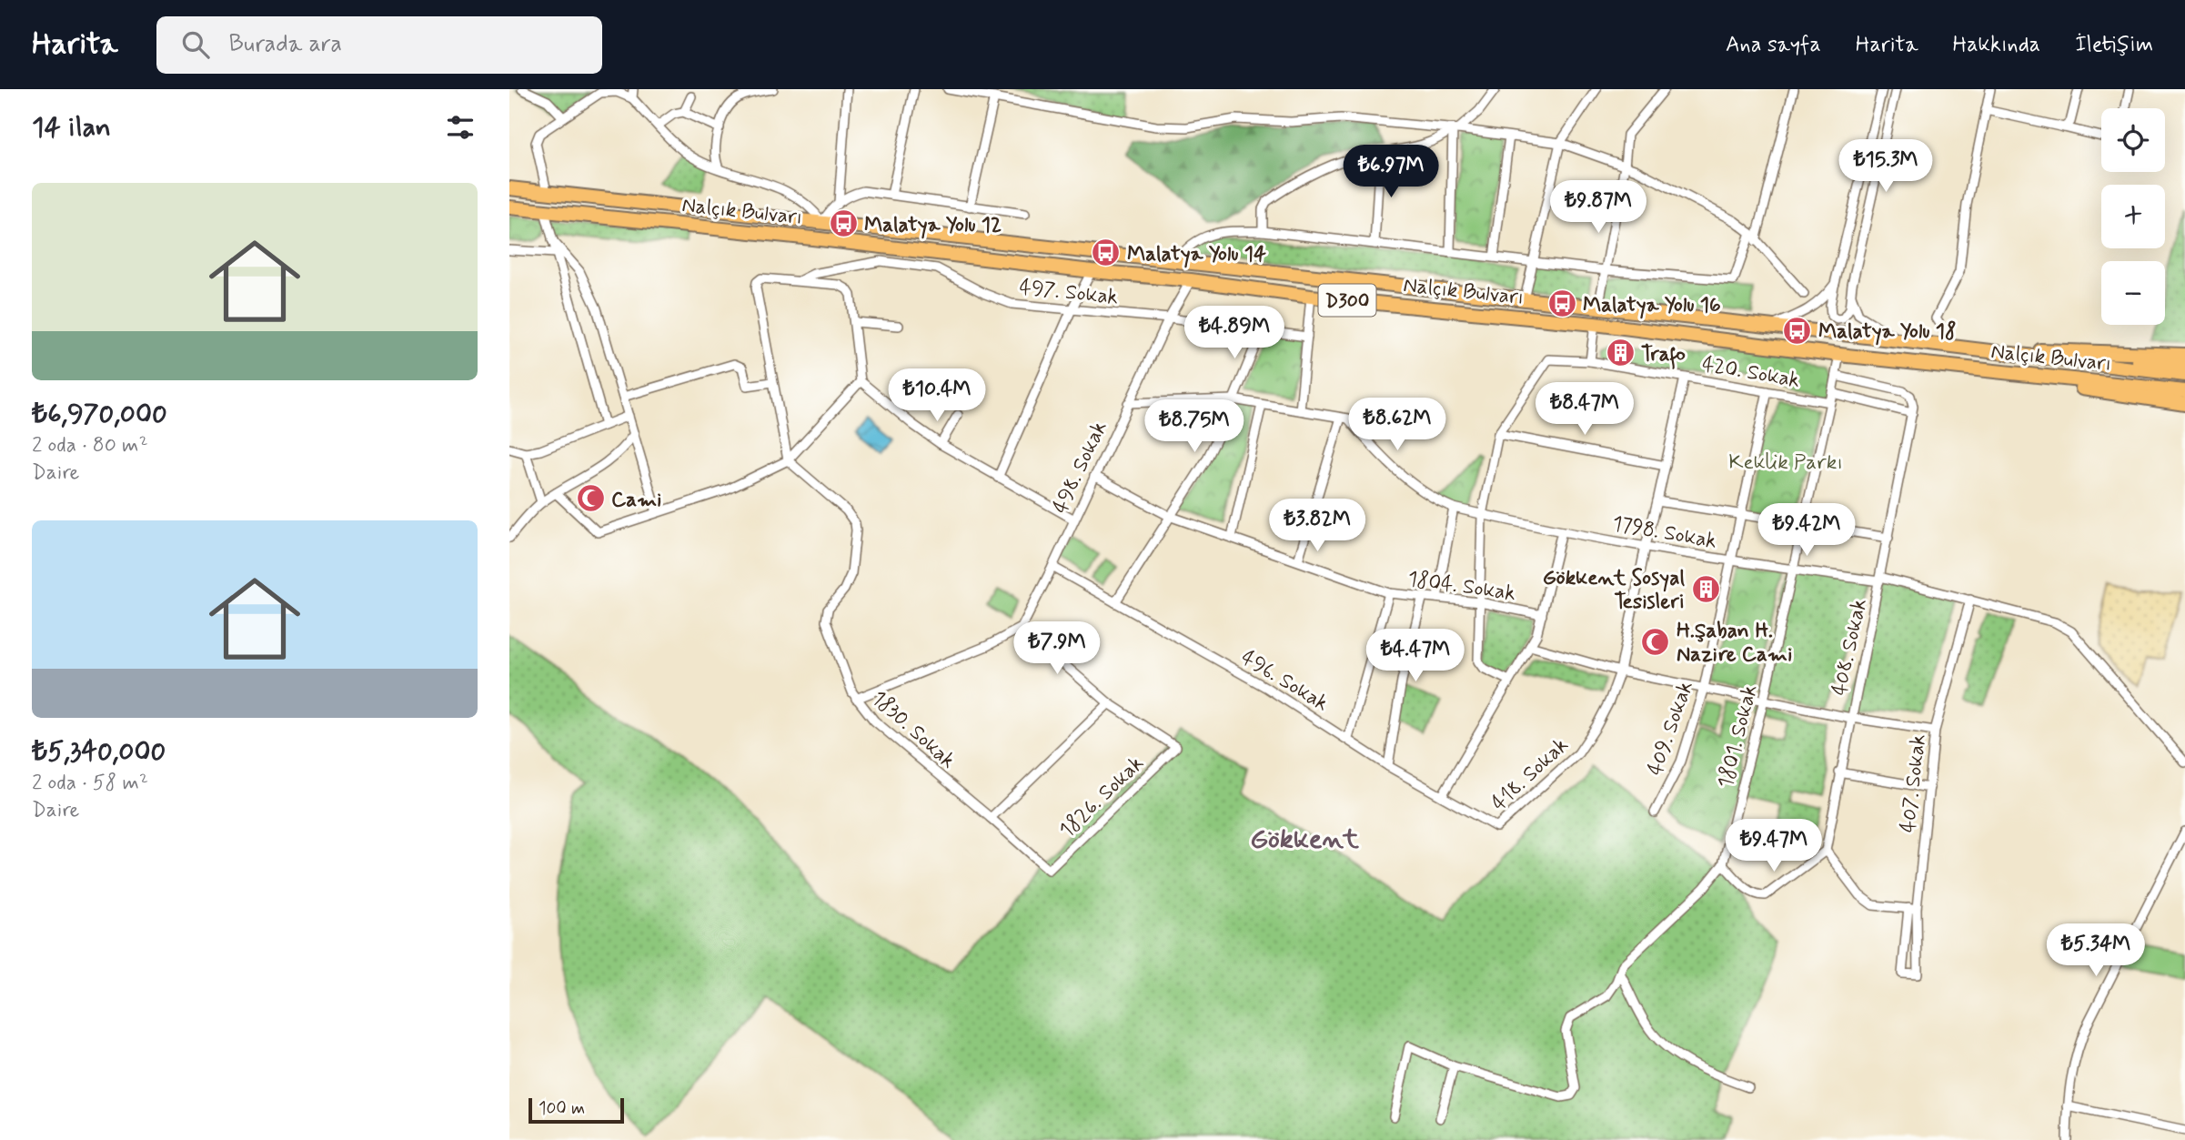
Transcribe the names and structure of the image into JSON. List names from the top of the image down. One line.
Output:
{"streets":{"highway":["Nalçık Bulvarı","D300"],"street":["497. Sokak","420. Sokak","498. Sokak","1798. Sokak","1804. Sokak","408. Sokak","496. Sokak","409. Sokak","1830. Sokak","1801. Sokak","418. Sokak","407. Sokak","1826. Sokak"]},"crossings":[["Nalçık Bulvarı","498. Sokak"],["Nalçık Bulvarı","1801. Sokak"],["497. Sokak","498. Sokak"],["420. Sokak","408. Sokak"],["420. Sokak","409. Sokak"],["420. Sokak","1801. Sokak"],["420. Sokak","418. Sokak"],["498. Sokak","1804. Sokak"],["498. Sokak","496. Sokak"],["1798. Sokak","408. Sokak"],["1798. Sokak","409. Sokak"],["1798. Sokak","1801. Sokak"],["1798. Sokak","418. Sokak"],["1798. Sokak","407. Sokak"],["496. Sokak","418. Sokak"],["1830. Sokak","1826. Sokak"]],"districts":["Gökkent"],"parks":["Keklik Parkı"],"places":{"bus stop":["Malatya Yolu 12","Malatya Yolu 14","Malatya Yolu 16","Malatya Yolu 18"],"building":["Trafo","Gökkent Sosyal Tesisleri"],"mosque":["Cami","H.Şaban H. Nazire Cami"]},"scale_bar":"100 m","page":{"header":"Harita","search":"Burada ara","nav":["Ana sayfa","Harita","Hakkında","İletişim"],"heading":"14 ilan","map_buttons":["+","−"],"price":["₺15.3M","₺6.97M","₺9.87M","₺4.89M","₺10.4M","₺8.47M","₺8.62M","₺8.75M","₺3.82M","₺9.42M","₺7.9M","₺4.47M","₺9.47M","₺5.34M"],"list":[{"name":"₺6,970,000","note":"2 oda · 80 m² · Daire"},{"name":"₺5,340,000","note":"2 oda · 58 m² · Daire"}],"scale":"100 m"}}
